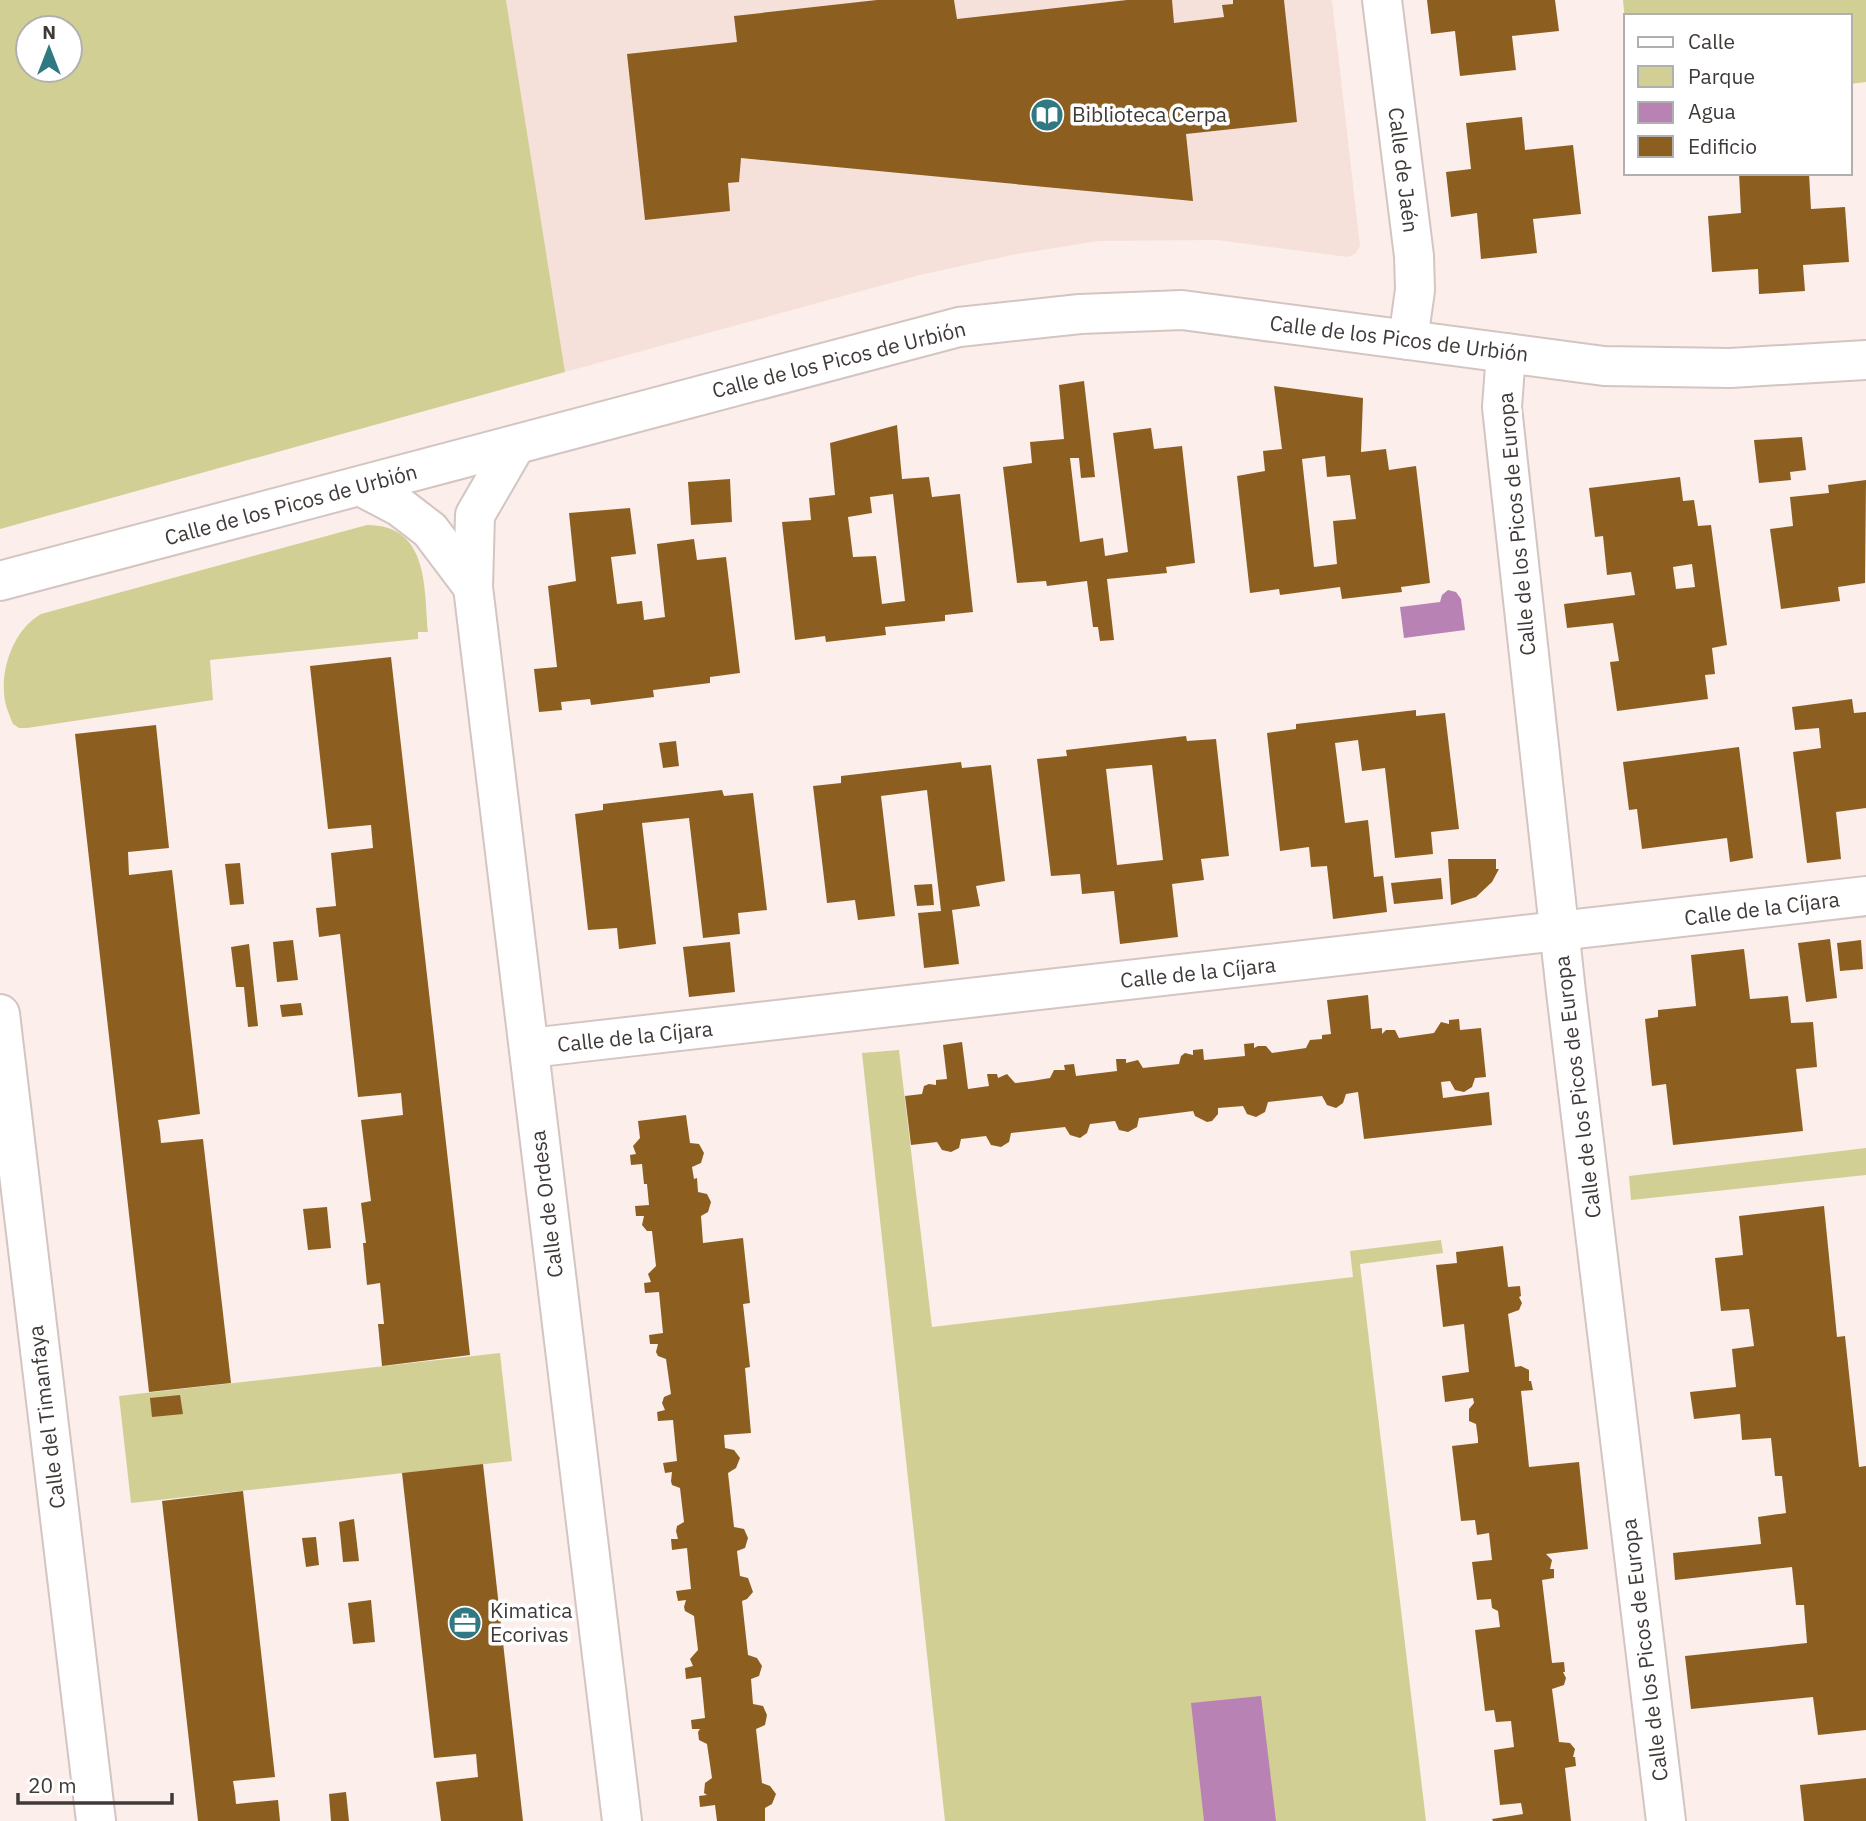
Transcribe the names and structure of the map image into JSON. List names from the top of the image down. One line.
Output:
{"streets":{"street":["Calle de Jaén","Calle de los Picos de Urbión","Calle de los Picos de Europa","Calle de la Cíjara","Calle de Ordesa","Calle del Timanfaya"]},"crossings":[["Calle de Jaén","Calle de los Picos de Urbión"],["Calle de los Picos de Urbión","Calle de los Picos de Europa"],["Calle de los Picos de Urbión","Calle de Ordesa"],["Calle de los Picos de Europa","Calle de la Cíjara"],["Calle de la Cíjara","Calle de Ordesa"]],"places":{"library":["Biblioteca Cerpa"],"office":["Kimatica Ecorivas"]},"legend":["Calle","Parque","Agua","Edificio"],"scale_bar":"20 m","north":"top"}
